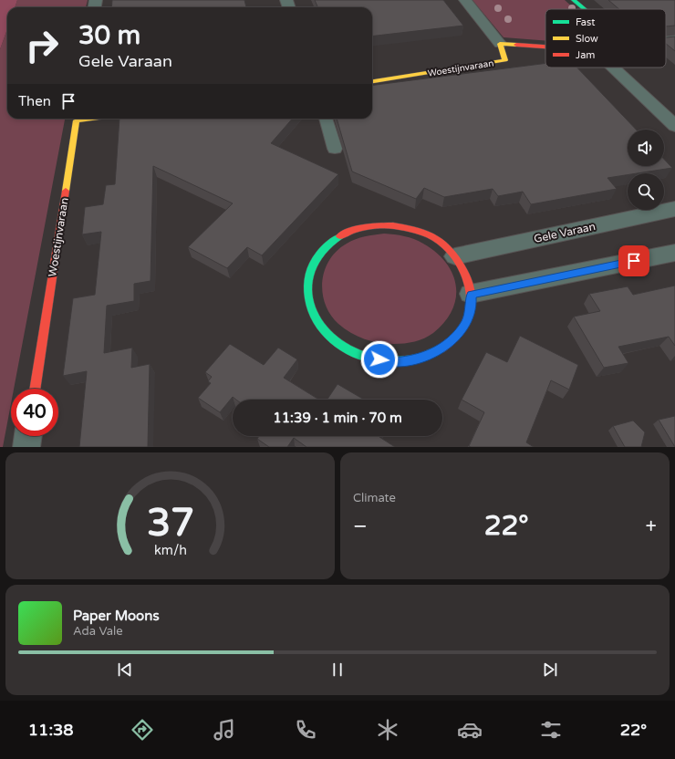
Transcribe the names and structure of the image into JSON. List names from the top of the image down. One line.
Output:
{"streets":{"street":["Woestijnvaraan","Gele Varaan"]},"legend":["Fast","Slow","Jam"],"page":{"turn":["30 m","Gele Varaan"],"then":"Then","limit":"40","trip":"11:39 · 1 min · 70 m","tile":"Climate","heat":["−","22°","+"],"song":["Paper Moons","Ada Vale"],"tabs":["11:38","22°"],"gauge":["37","km/h"]}}
